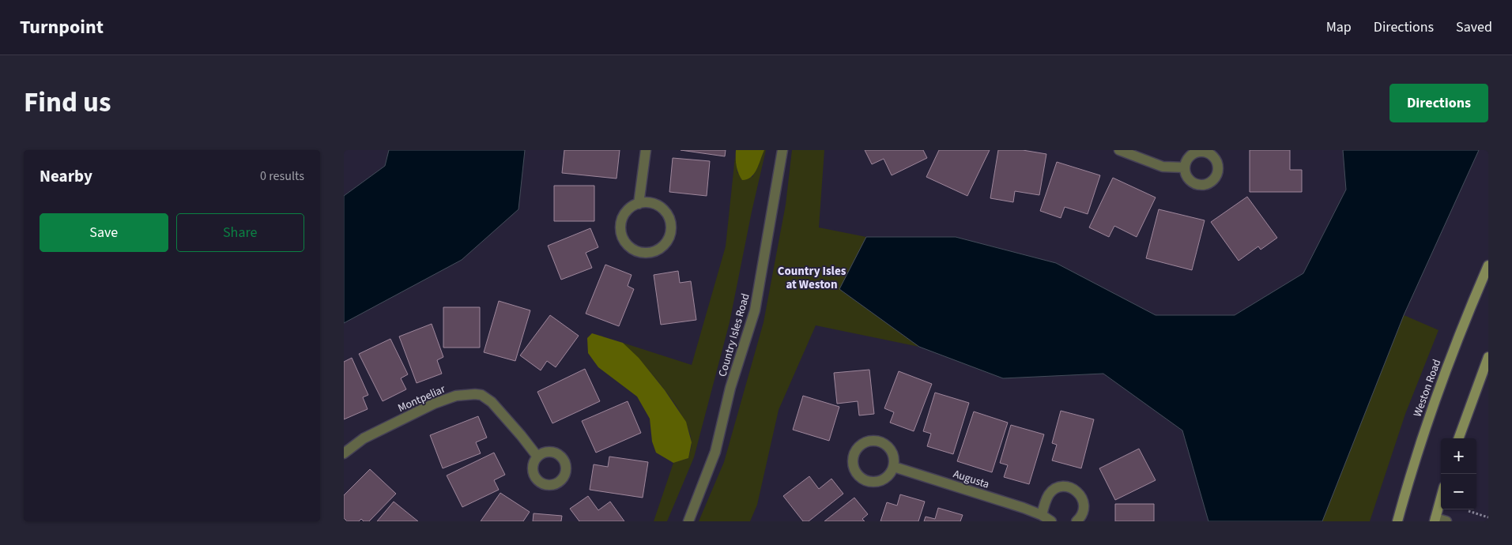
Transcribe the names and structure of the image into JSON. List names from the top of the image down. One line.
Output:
{"streets":{"main road":["Weston Road"],"street":["Country Isles Road","Montpeliar","Augusta"]},"districts":["Country Isles at Weston"],"page":{"header":"Turnpoint","nav":["Map","Directions","Saved"],"title":"Find us","buttons":["Directions",["Save","Share"]],"heading":["Nearby","0 results"],"map_buttons":["+","−"]}}
